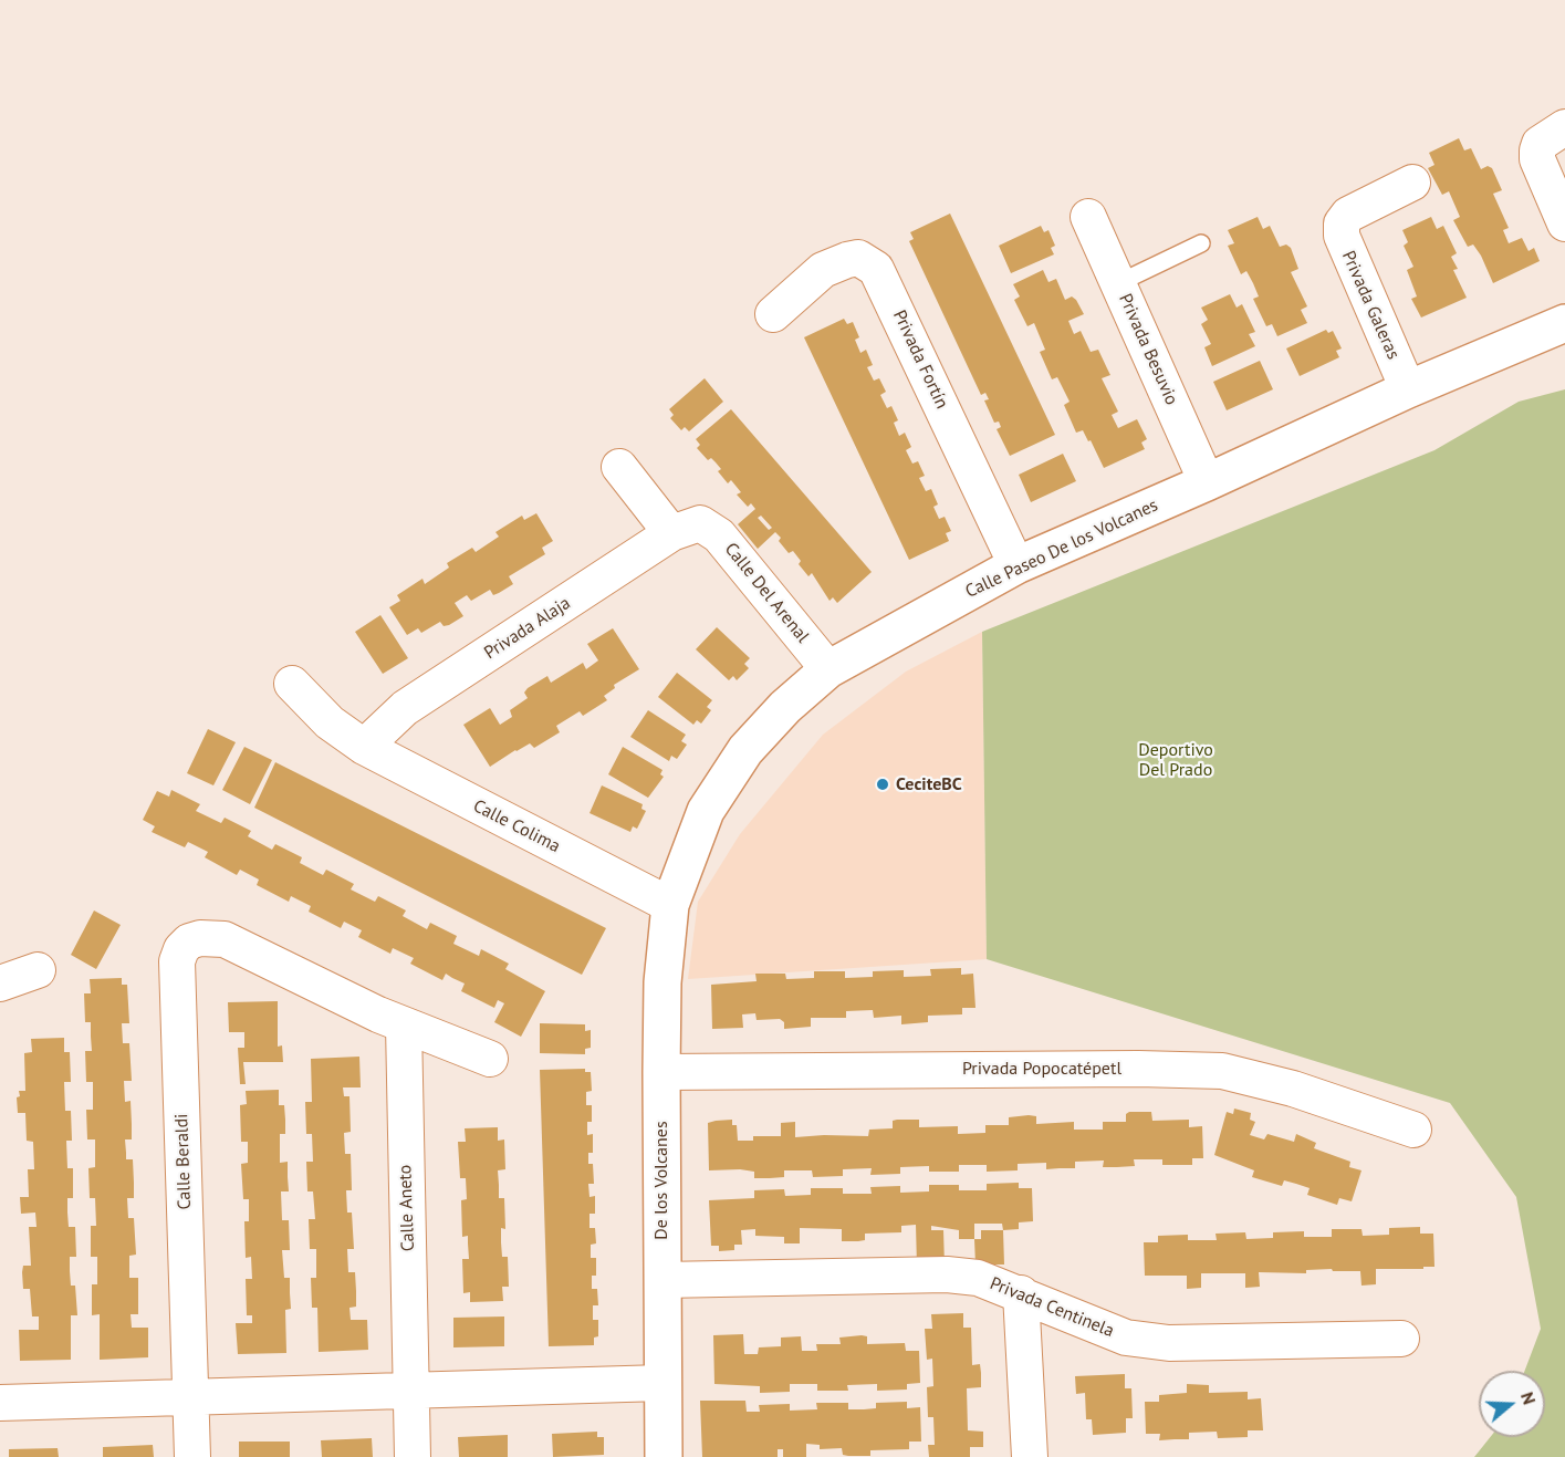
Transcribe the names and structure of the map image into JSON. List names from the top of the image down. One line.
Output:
{"streets":{"street":["Privada Galeras","Privada Besuvio","Privada Fortín","Calle Paseo De los Volcanes","Calle Del Arenal","Privada Alaja","Calle Colima","Privada Popocatépetl","Calle Beraldi","De los Volcanes","Calle Aneto","Privada Centinela"]},"crossings":[["Privada Galeras","Calle Paseo De los Volcanes"],["Privada Besuvio","Calle Paseo De los Volcanes"],["Privada Fortín","Calle Paseo De los Volcanes"],["Calle Paseo De los Volcanes","Calle Del Arenal"],["Calle Paseo De los Volcanes","Calle Colima"],["Calle Paseo De los Volcanes","De los Volcanes"],["Calle Del Arenal","Privada Alaja"],["Privada Alaja","Calle Colima"],["Calle Colima","De los Volcanes"],["Privada Popocatépetl","De los Volcanes"],["Calle Beraldi","Calle Aneto"],["De los Volcanes","Privada Centinela"]],"parks":["Deportivo Del Prado"],"places":["CeciteBC"],"north":"right"}
